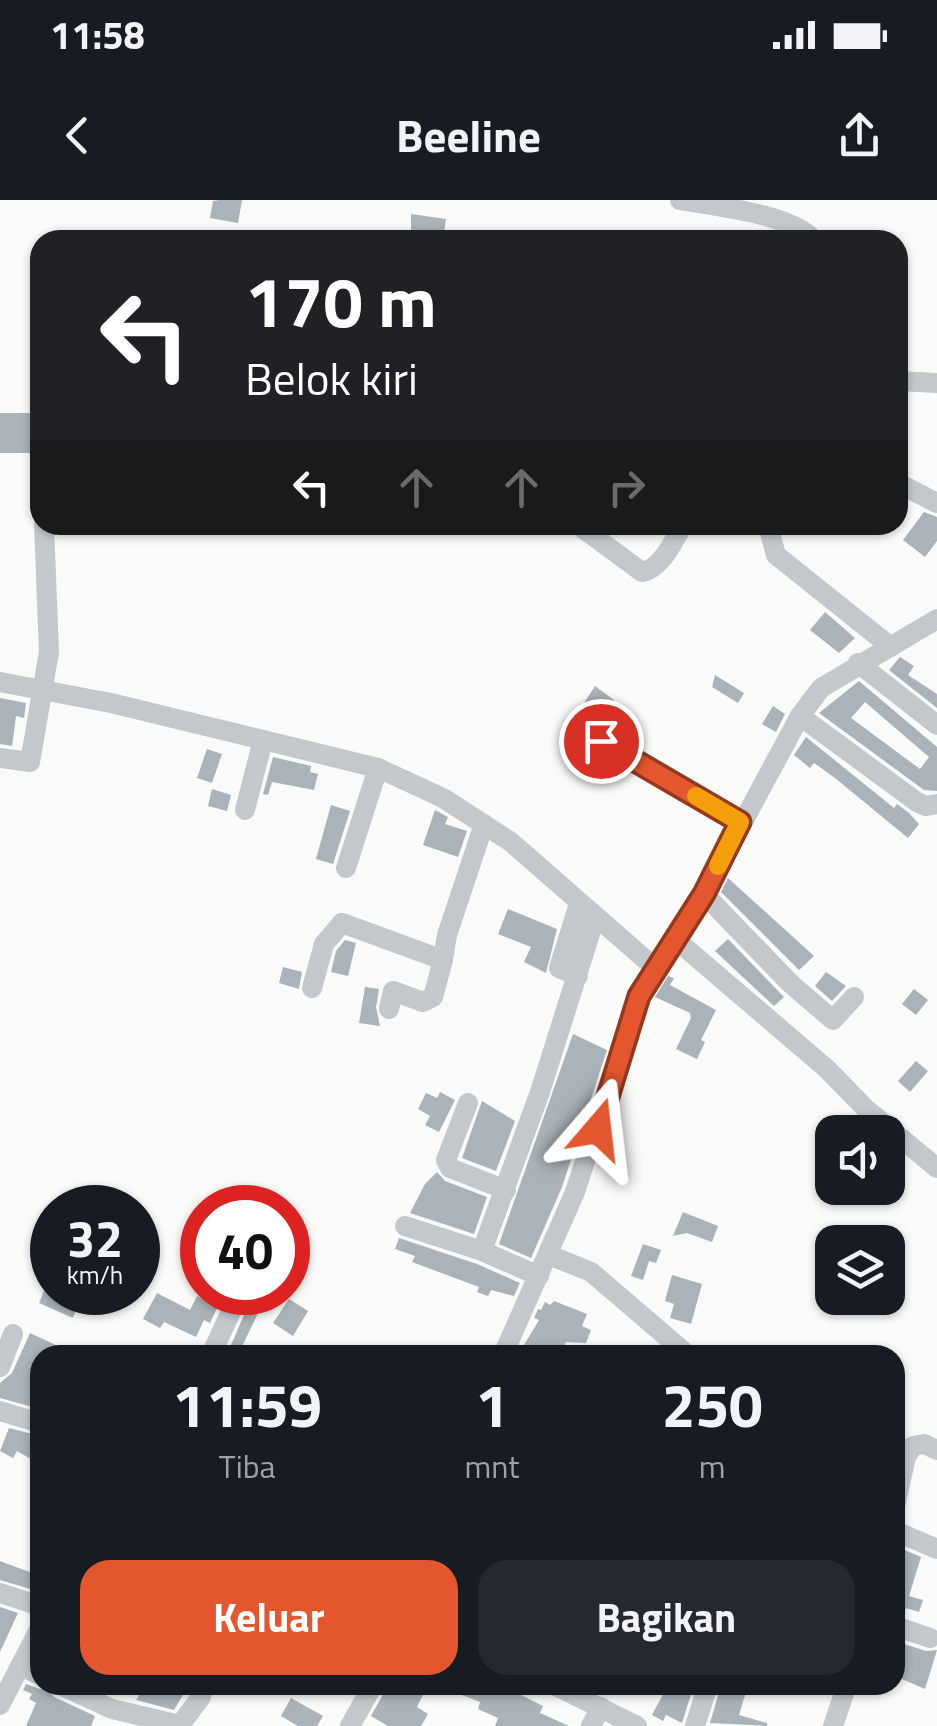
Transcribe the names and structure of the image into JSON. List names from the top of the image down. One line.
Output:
{"page":{"status":"11:58","header":"Beeline","turn":["170 m","Belok kiri"],"speed":"32 km/h","limit":"40","eta":["11:59","Tiba","1","mnt","250","m"],"buttons":["Keluar","Bagikan"]}}
